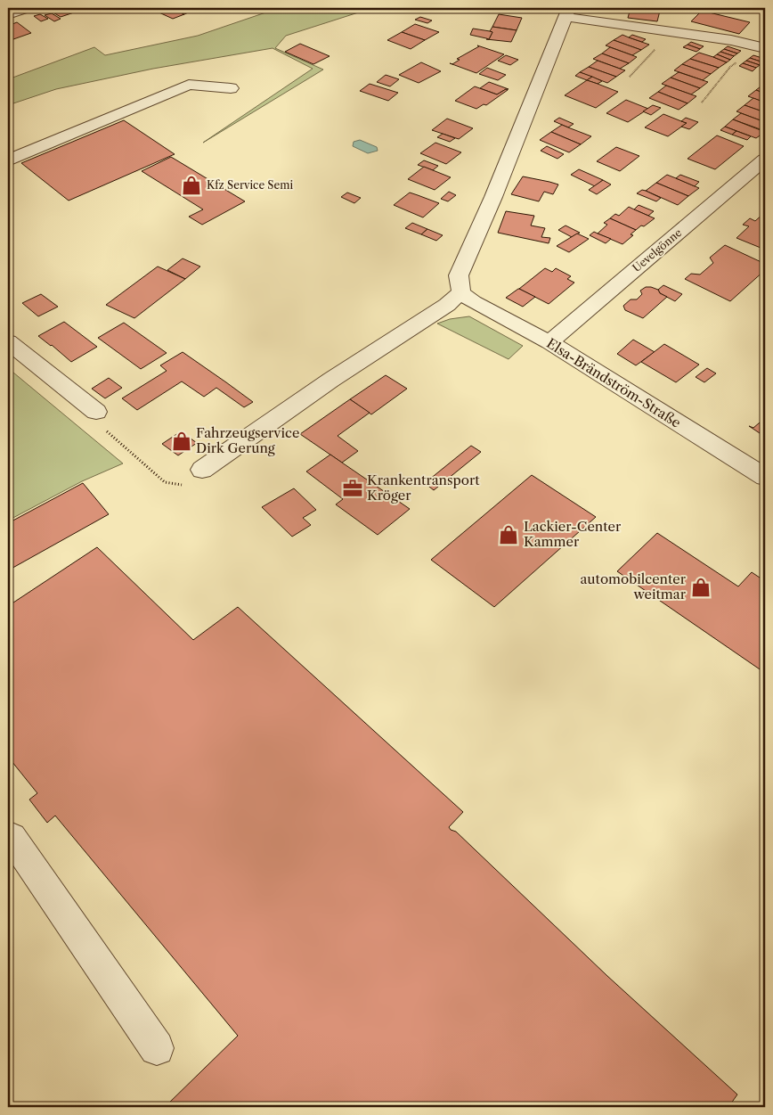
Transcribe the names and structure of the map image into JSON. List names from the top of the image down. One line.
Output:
{"streets":{"street":["Uevelgönne","Elsa-Brändström-Straße"]},"crossings":[["Uevelgönne","Elsa-Brändström-Straße"]],"places":{"shop":["Kfz Service Semi","Fahrzeugservice Dirk Gerung","Lackier-Center Kammer","automobilcenter weitmar"],"office":["Krankentransport Kröger"]}}
